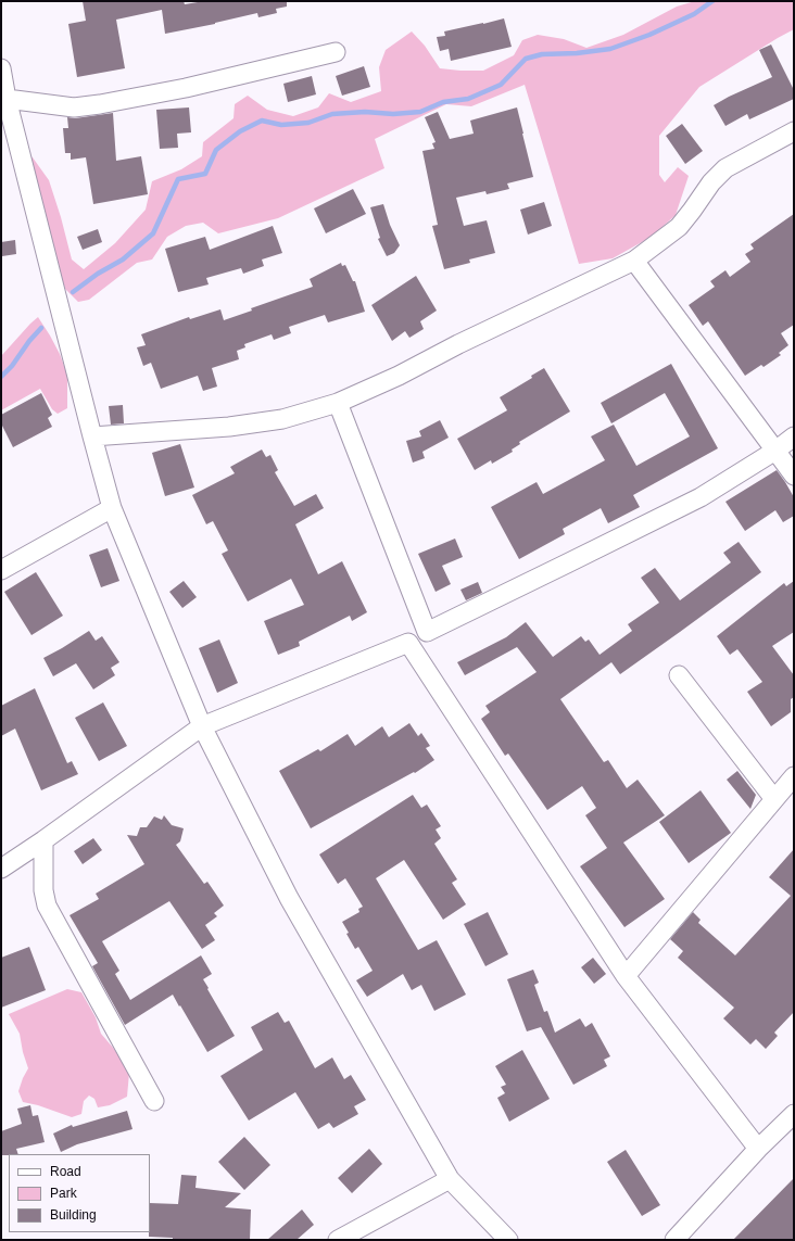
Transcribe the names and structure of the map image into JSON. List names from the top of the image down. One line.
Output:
{"legend":["Road","Park","Building"]}
